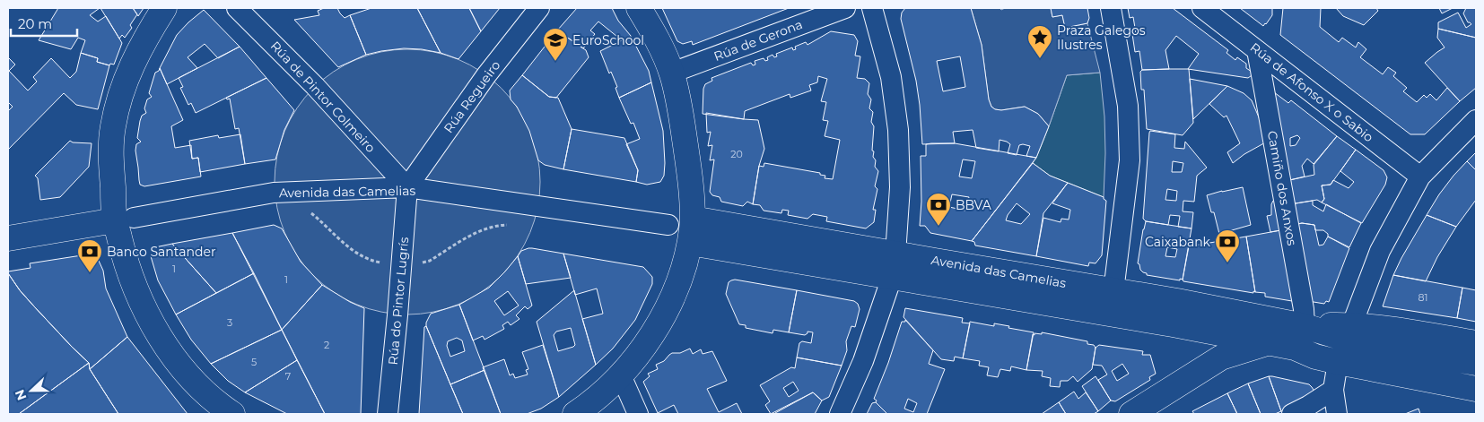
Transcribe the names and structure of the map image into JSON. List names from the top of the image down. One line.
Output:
{"streets":{"main road":["Avenida das Camelias"],"street":["Rúa de Gerona","Rúa de Afonso X o Sabio","Rúa de Pintor Colmeiro","Rúa Regueiro","Camiño dos Anxos","Rúa do Pintor Lugrís"]},"crossings":[["Rúa de Afonso X o Sabio","Camiño dos Anxos"],["Rúa de Pintor Colmeiro","Rúa Regueiro"],["Rúa de Pintor Colmeiro","Avenida das Camelias"],["Rúa de Pintor Colmeiro","Rúa do Pintor Lugrís"],["Rúa Regueiro","Avenida das Camelias"],["Rúa Regueiro","Rúa do Pintor Lugrís"],["Camiño dos Anxos","Avenida das Camelias"],["Avenida das Camelias","Rúa do Pintor Lugrís"]],"places":{"place":["Praza Galegos Ilustres"],"school or university":["EuroSchool"],"bank":["BBVA","Caixabank","Banco Santander"]},"house_numbers":["20","1","1","81","3","2","5","7"],"scale_bar":"20 m","north":"left"}
